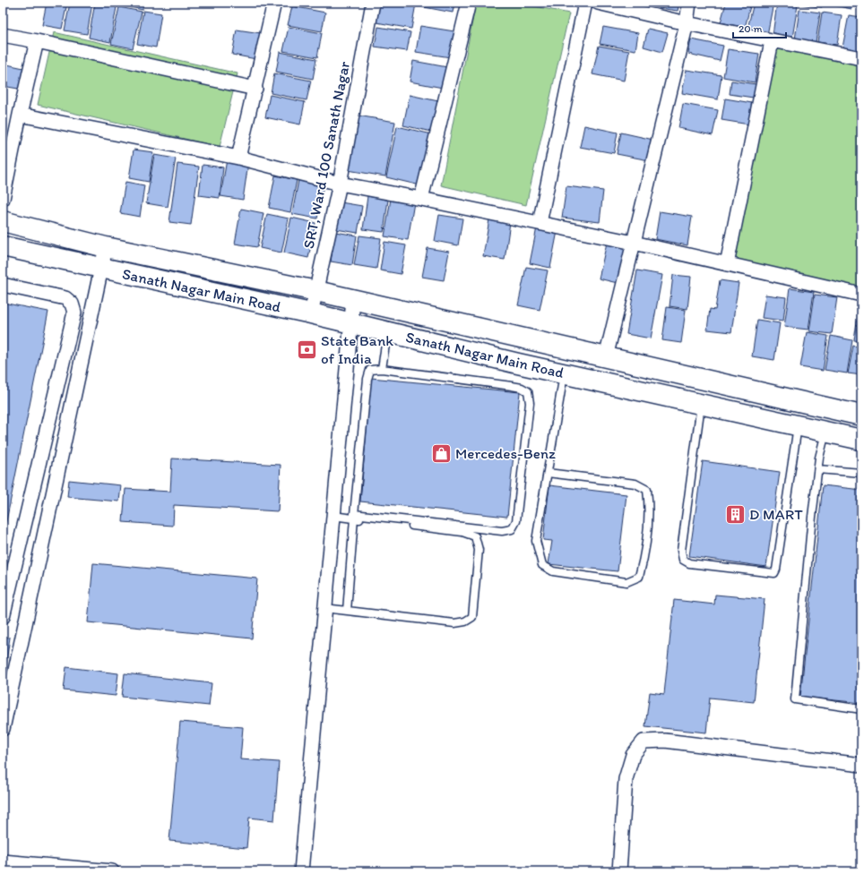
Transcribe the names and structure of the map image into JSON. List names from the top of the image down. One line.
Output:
{"streets":{"street":["SRT, Ward 100 Sanath Nagar","Sanath Nagar Main Road"]},"crossings":[["SRT, Ward 100 Sanath Nagar","Sanath Nagar Main Road"]],"places":{"bank":["State Bank of India"],"shop":["Mercedes-Benz"],"building":["D MART"]},"scale_bar":"20 m"}
